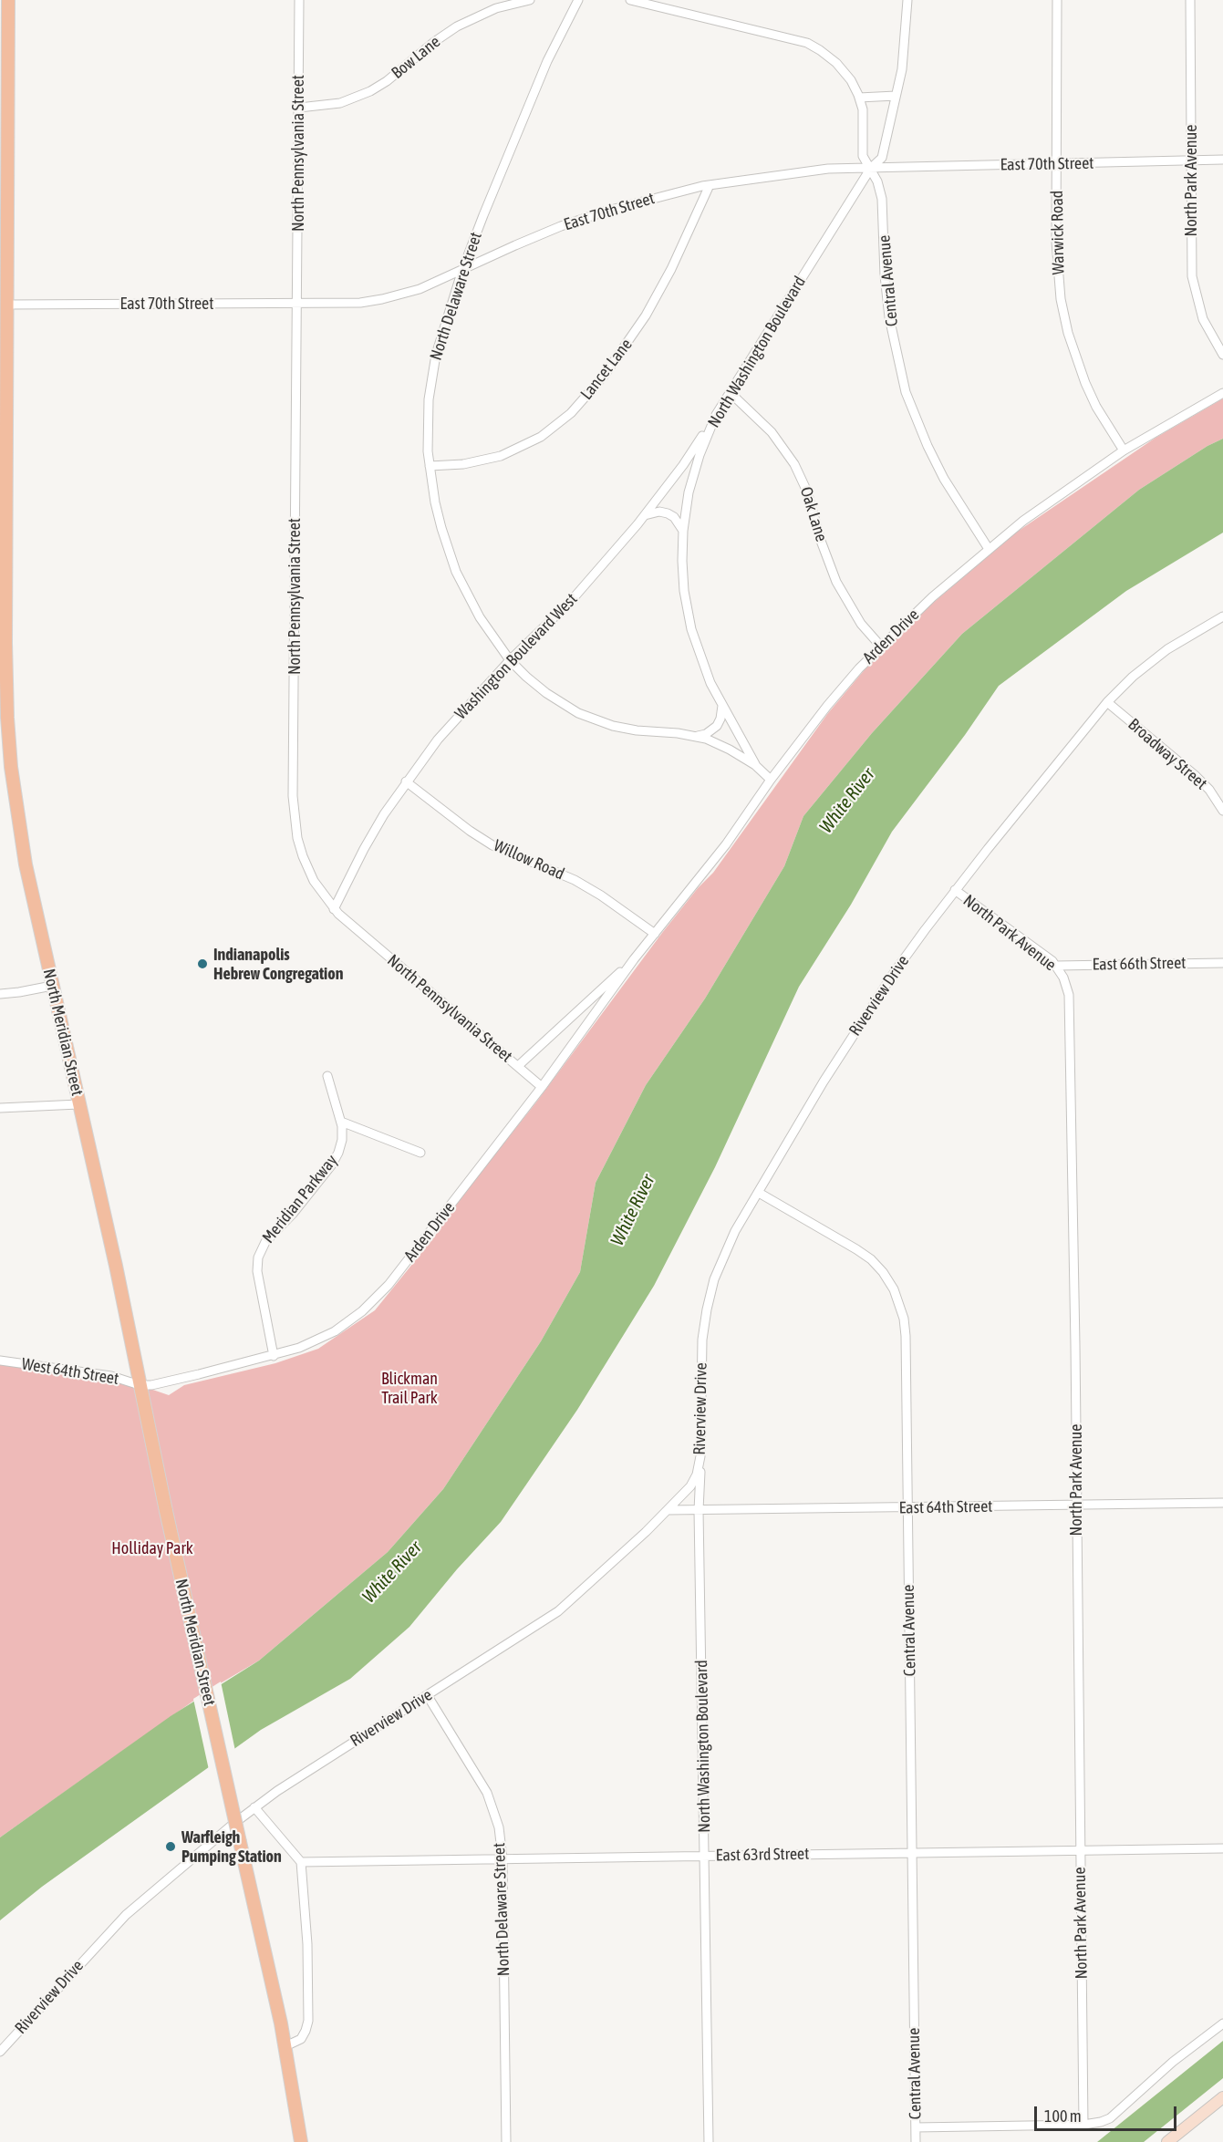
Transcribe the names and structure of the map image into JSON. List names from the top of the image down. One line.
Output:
{"streets":{"main road":["North Meridian Street"],"street":["Bow Lane","North Pennsylvania Street","East 70th Street","North Park Avenue","Warwick Road","Central Avenue","North Delaware Street","North Washington Boulevard","Lancet Lane","Oak Lane","Arden Drive","Washington Boulevard West","Broadway Street","Willow Road","East 66th Street","Riverview Drive","Meridian Parkway","West 64th Street","East 64th Street","East 63rd Street"]},"crossings":[["Bow Lane","North Pennsylvania Street"],["North Pennsylvania Street","East 70th Street"],["North Pennsylvania Street","Arden Drive"],["North Pennsylvania Street","Washington Boulevard West"],["East 70th Street","North Park Avenue"],["East 70th Street","Warwick Road"],["East 70th Street","Central Avenue"],["East 70th Street","North Delaware Street"],["East 70th Street","North Washington Boulevard"],["East 70th Street","Lancet Lane"],["East 70th Street","North Meridian Street"],["North Park Avenue","East 66th Street"],["North Park Avenue","Riverview Drive"],["North Park Avenue","East 64th Street"],["North Park Avenue","East 63rd Street"],["Warwick Road","Arden Drive"],["Central Avenue","North Washington Boulevard"],["Central Avenue","Arden Drive"],["Central Avenue","Riverview Drive"],["Central Avenue","East 64th Street"],["Central Avenue","East 63rd Street"],["North Delaware Street","North Washington Boulevard"],["North Delaware Street","Lancet Lane"],["North Delaware Street","Arden Drive"],["North Delaware Street","Washington Boulevard West"],["North Delaware Street","Riverview Drive"],["North Delaware Street","East 63rd Street"],["North Washington Boulevard","Oak Lane"],["North Washington Boulevard","Washington Boulevard West"],["North Washington Boulevard","Riverview Drive"],["North Washington Boulevard","East 64th Street"],["North Washington Boulevard","East 63rd Street"],["Oak Lane","Arden Drive"],["Arden Drive","Willow Road"],["Arden Drive","North Meridian Street"],["Arden Drive","Meridian Parkway"],["Arden Drive","West 64th Street"],["Washington Boulevard West","Willow Road"],["Broadway Street","Riverview Drive"],["Riverview Drive","East 64th Street"],["North Meridian Street","West 64th Street"]],"water":["White River"],"parks":["Blickman Trail Park","Holliday Park"],"places":["Indianapolis Hebrew Congregation","Warfleigh Pumping Station"],"scale_bar":"100 m"}
